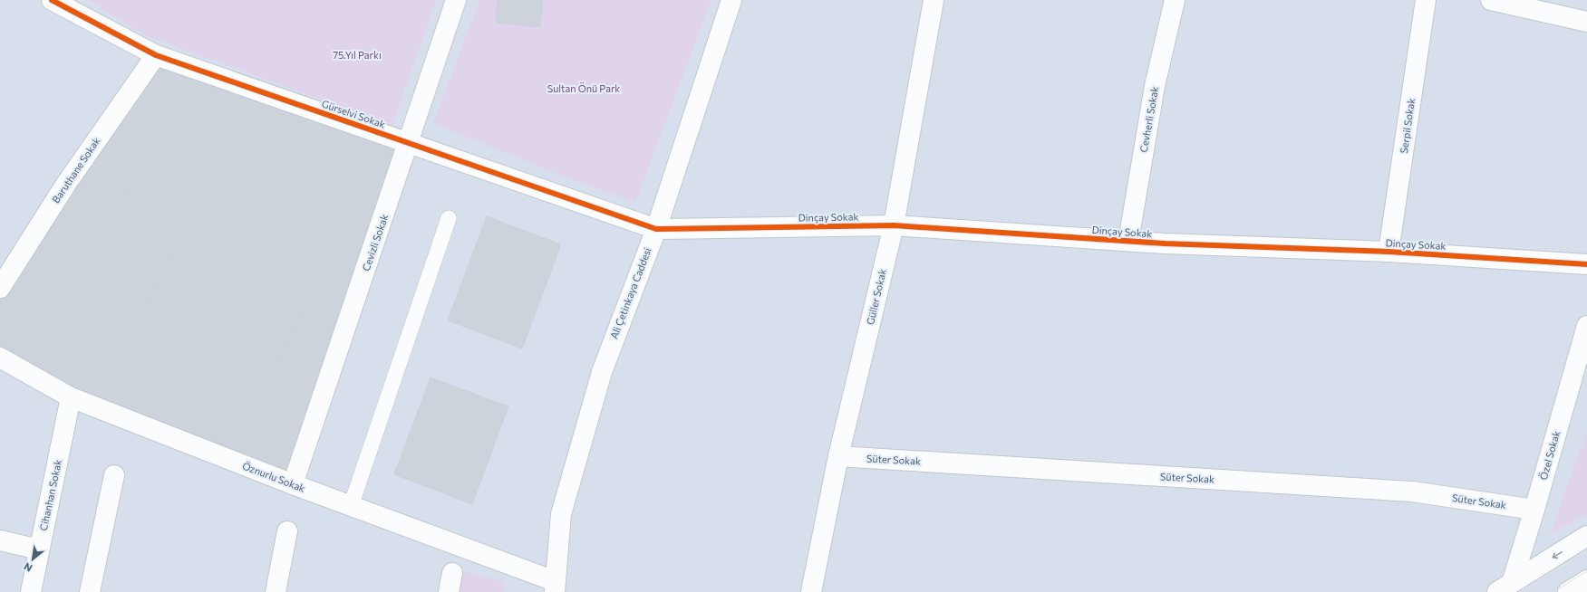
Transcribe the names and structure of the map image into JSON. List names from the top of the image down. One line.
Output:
{"streets":{"street":["Gürselvi Sokak","Cevherli Sokak","Serpil Sokak","Baruthane Sokak","Dinçay Sokak","Cevizli Sokak","Ali Çetinkaya Caddesi","Güller Sokak","Özel Sokak","Süter Sokak","Öznurlu Sokak","Cihanhan Sokak"]},"crossings":[["Gürselvi Sokak","Baruthane Sokak"],["Gürselvi Sokak","Dinçay Sokak"],["Gürselvi Sokak","Cevizli Sokak"],["Gürselvi Sokak","Ali Çetinkaya Caddesi"],["Cevherli Sokak","Dinçay Sokak"],["Serpil Sokak","Dinçay Sokak"],["Dinçay Sokak","Ali Çetinkaya Caddesi"],["Dinçay Sokak","Güller Sokak"],["Cevizli Sokak","Öznurlu Sokak"],["Ali Çetinkaya Caddesi","Öznurlu Sokak"],["Güller Sokak","Süter Sokak"],["Özel Sokak","Süter Sokak"],["Öznurlu Sokak","Cihanhan Sokak"]],"parks":["75.Yıl Parkı","Sultan Önü Park"],"north":"bottom left"}
